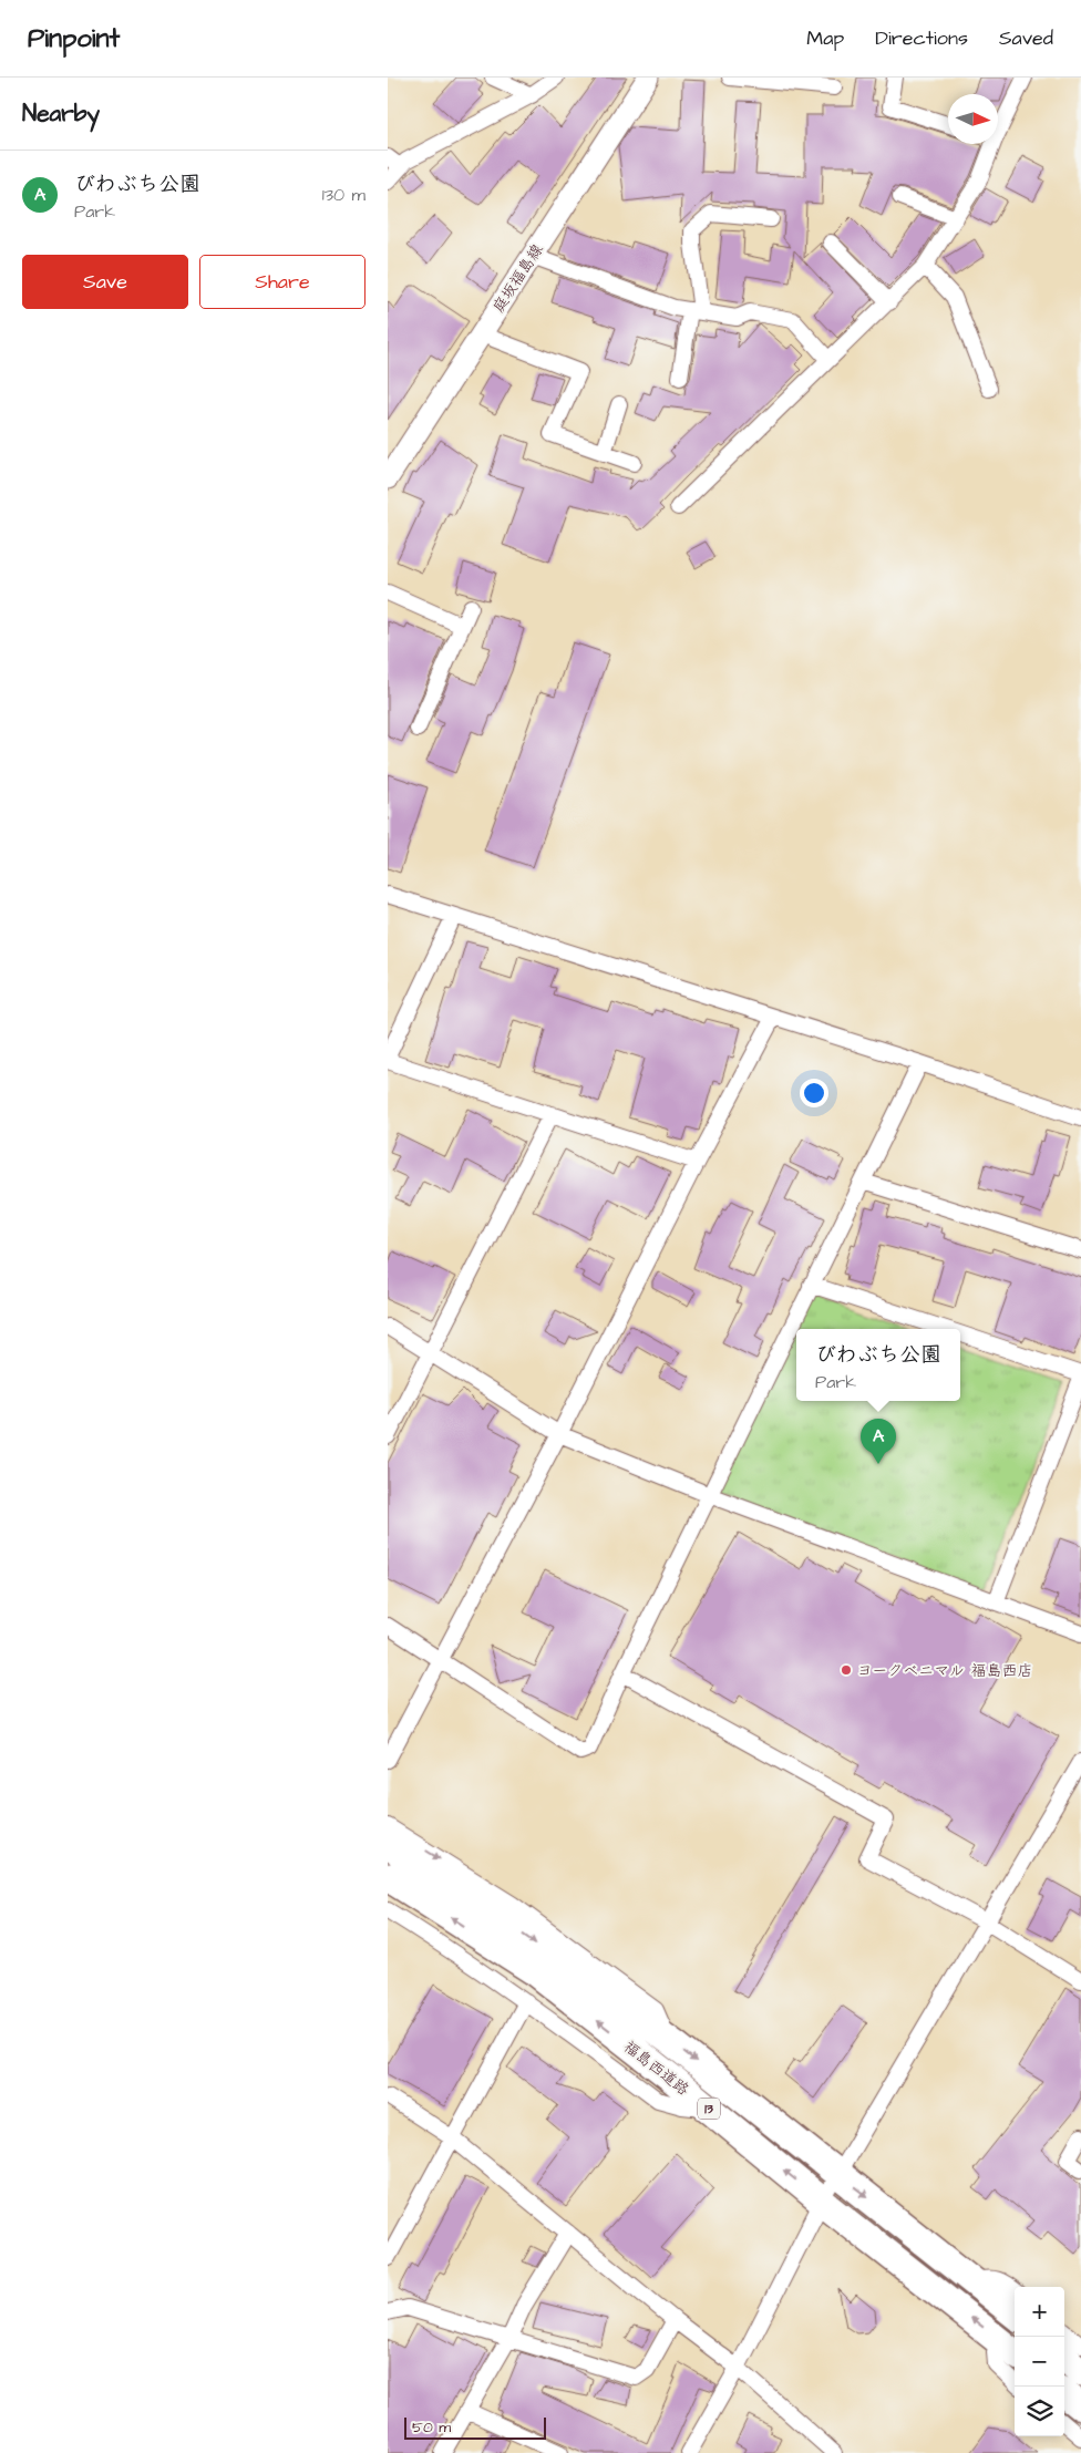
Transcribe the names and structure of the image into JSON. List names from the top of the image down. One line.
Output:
{"streets":{"highway":["福島西道路","13"],"main road":["庭坂福島線"]},"places":["ヨークベニマル 福島西店"],"scale_bar":"50 m","north":"right","page":{"header":"Pinpoint","nav":["Map","Directions","Saved"],"heading":"Nearby","list":[{"mark":"A","name":"びわぶち公園","note":"Park","value":"130 m"}],"buttons":["Save","Share"],"popup":["びわぶち公園","Park"],"pins":"A","map_buttons":["+","−"],"scale":"50 m"}}
